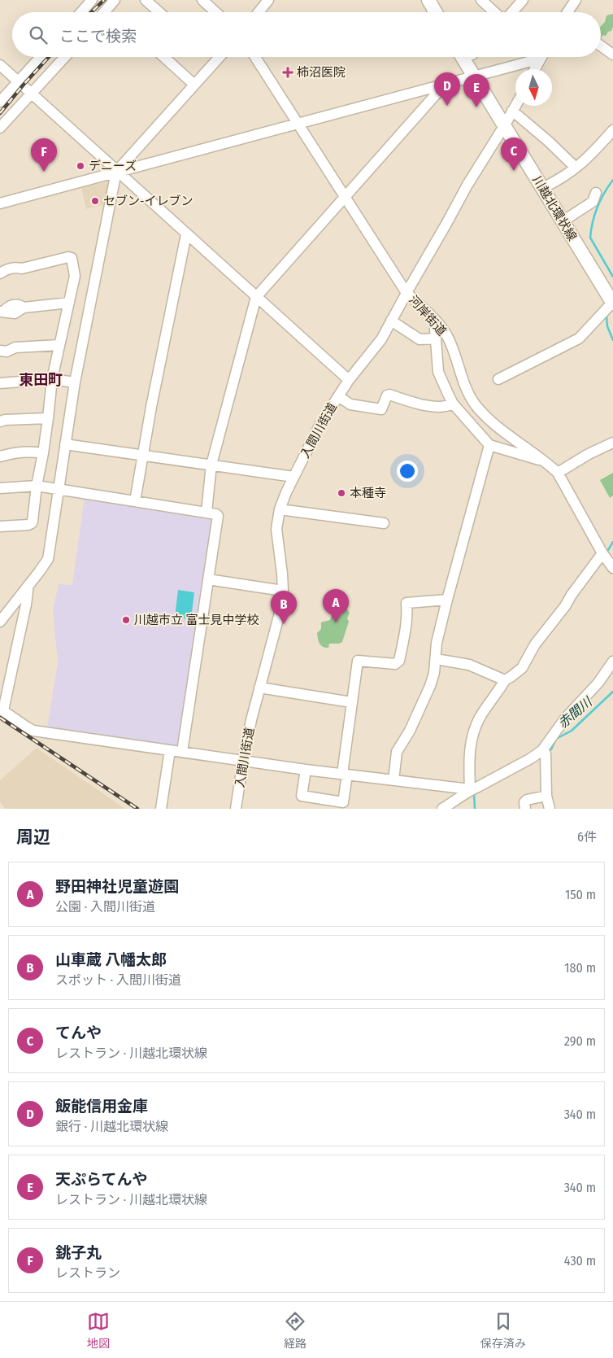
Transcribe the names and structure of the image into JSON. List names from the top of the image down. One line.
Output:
{"streets":{"main road":["川越北環状線"],"street":["河岸街道","入間川街道"]},"crossings":[["川越北環状線","入間川街道"],["河岸街道","入間川街道"]],"districts":["東田町"],"water":["赤間川"],"places":{"health":["柿沼医院"],"other":["デニーズ","セブン-イレブン","本種寺","川越市立 富士見中学校"]},"north":"bottom","page":{"search":"ここで検索","pins":["D","E","C","F","A","B"],"heading":["周辺","6件"],"list":[{"mark":"A","name":"野田神社児童遊園","note":"公園 · 入間川街道","value":"150 m"},{"mark":"B","name":"山車蔵 八幡太郎","note":"スポット · 入間川街道","value":"180 m"},{"mark":"C","name":"てんや","note":"レストラン · 川越北環状線","value":"290 m"},{"mark":"D","name":"飯能信用金庫","note":"銀行 · 川越北環状線","value":"340 m"},{"mark":"E","name":"天ぷらてんや","note":"レストラン · 川越北環状線","value":"340 m"},{"mark":"F","name":"銚子丸","note":"レストラン","value":"430 m"}],"nav":["地図","経路","保存済み"]}}
